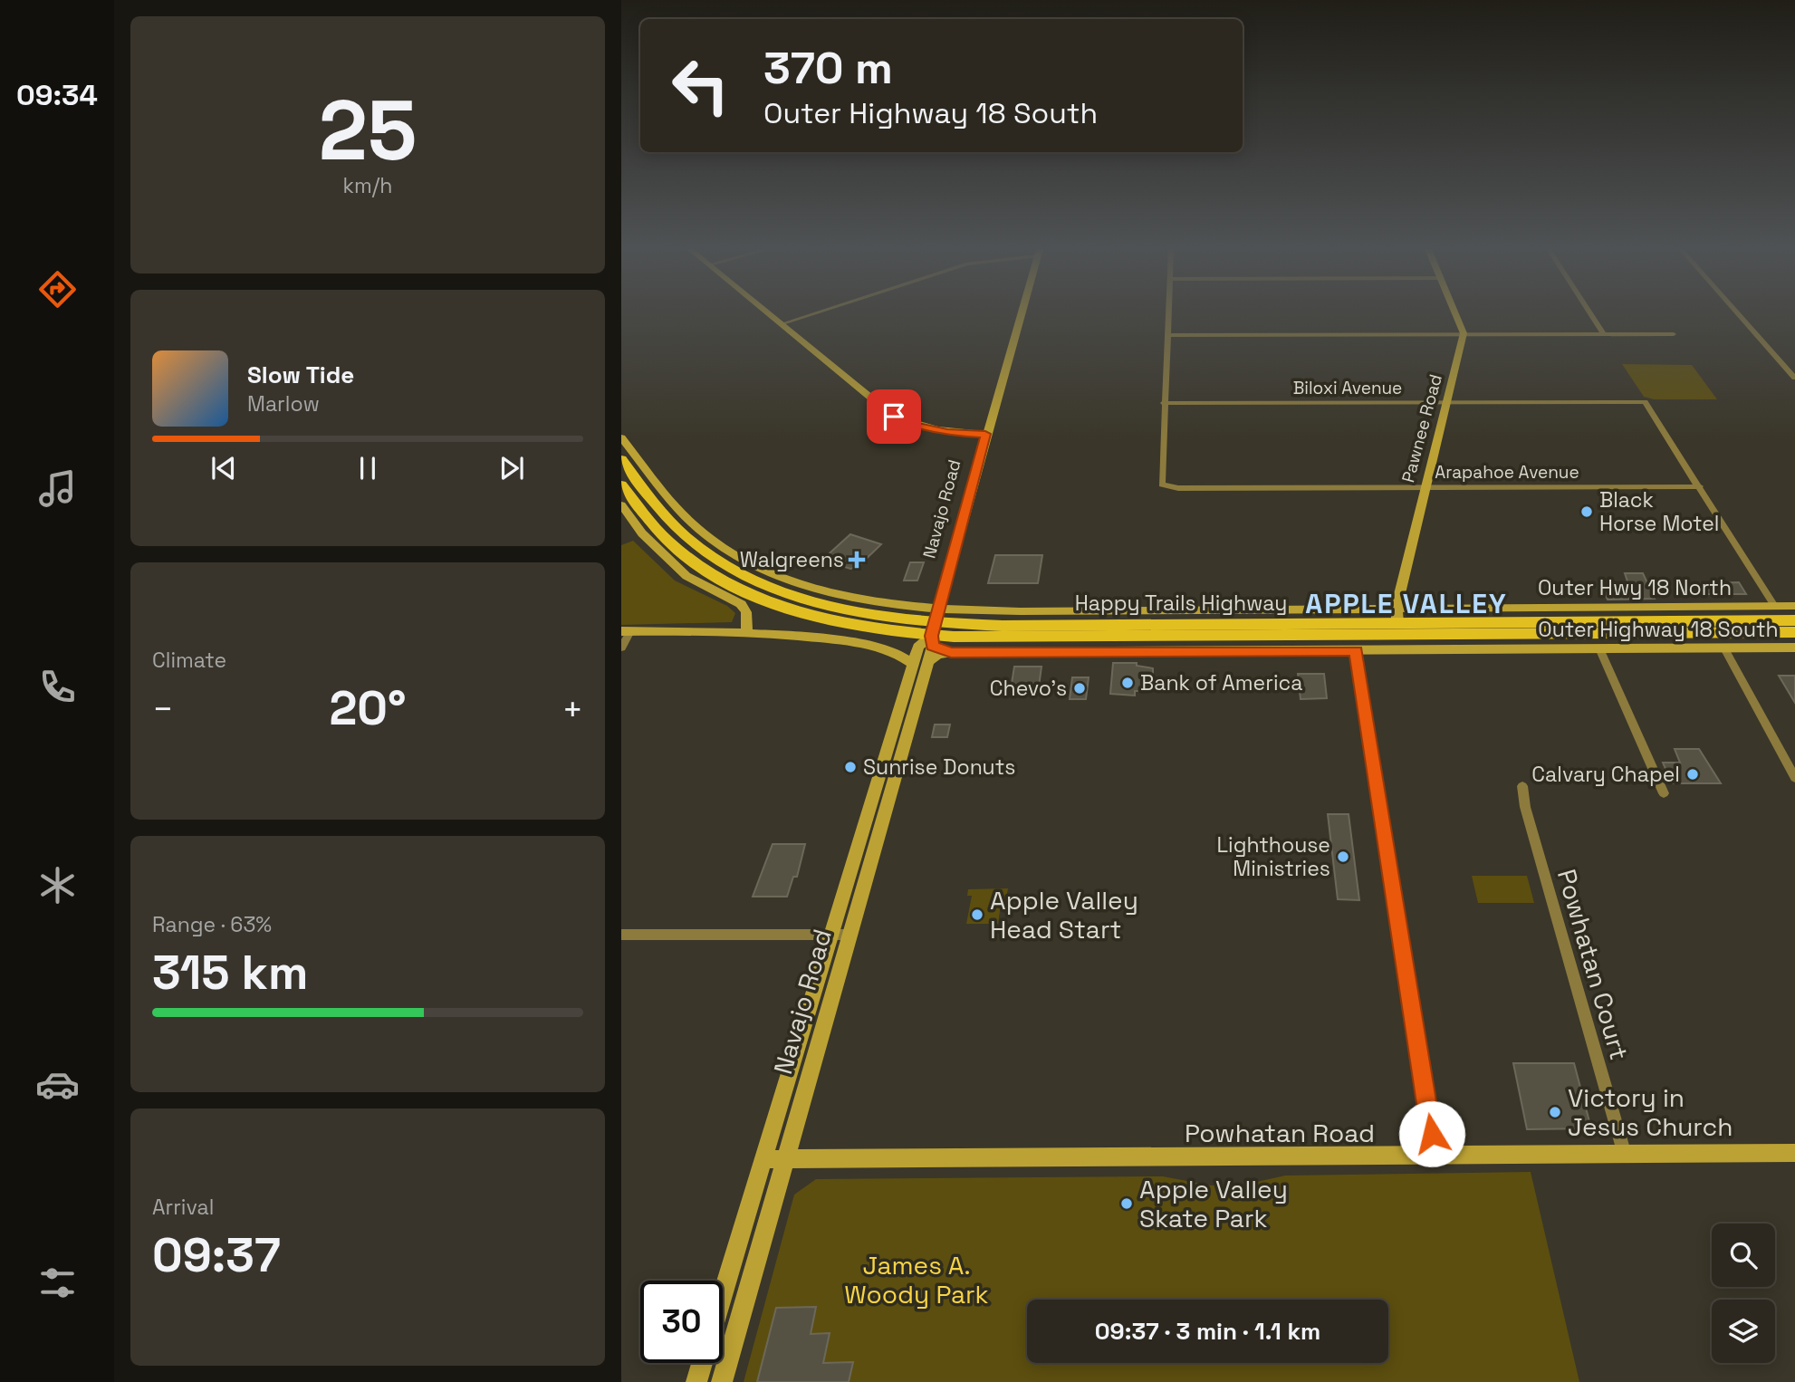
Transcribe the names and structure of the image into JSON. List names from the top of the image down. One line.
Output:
{"streets":{"main road":["Happy Trails Highway"],"street":["Biloxi Avenue","Pawnee Road","Arapahoe Avenue","Navajo Road","Outer Hwy 18 North","Outer Highway 18 South","Powhatan Court","Powhatan Road"]},"crossings":[["Biloxi Avenue","Pawnee Road"],["Biloxi Avenue","Arapahoe Avenue"],["Pawnee Road","Arapahoe Avenue"],["Pawnee Road","Outer Hwy 18 North"],["Pawnee Road","Happy Trails Highway"],["Pawnee Road","Outer Highway 18 South"],["Navajo Road","Happy Trails Highway"],["Navajo Road","Powhatan Road"],["Outer Hwy 18 North","Happy Trails Highway"],["Outer Hwy 18 North","Outer Highway 18 South"],["Happy Trails Highway","Outer Highway 18 South"],["Powhatan Court","Powhatan Road"]],"districts":["APPLE VALLEY"],"parks":["James A. Woody Park"],"places":{"other":["Black Horse Motel","Bank of America","Chevo's","Sunrise Donuts","Calvary Chapel","Lighthouse Ministries","Apple Valley Head Start","Victory in Jesus Church","Apple Valley Skate Park"],"health":["Walgreens"]},"page":{"tabs":"09:34","tile":[["25","km/h"],"Climate",["Range · 63%","315 km"],["Arrival","09:37"]],"turn":["370 m","Outer Highway 18 South"],"song":["Slow Tide","Marlow"],"heat":["−","20°","+"],"limit":"30","trip":"09:37 · 3 min · 1.1 km"}}
